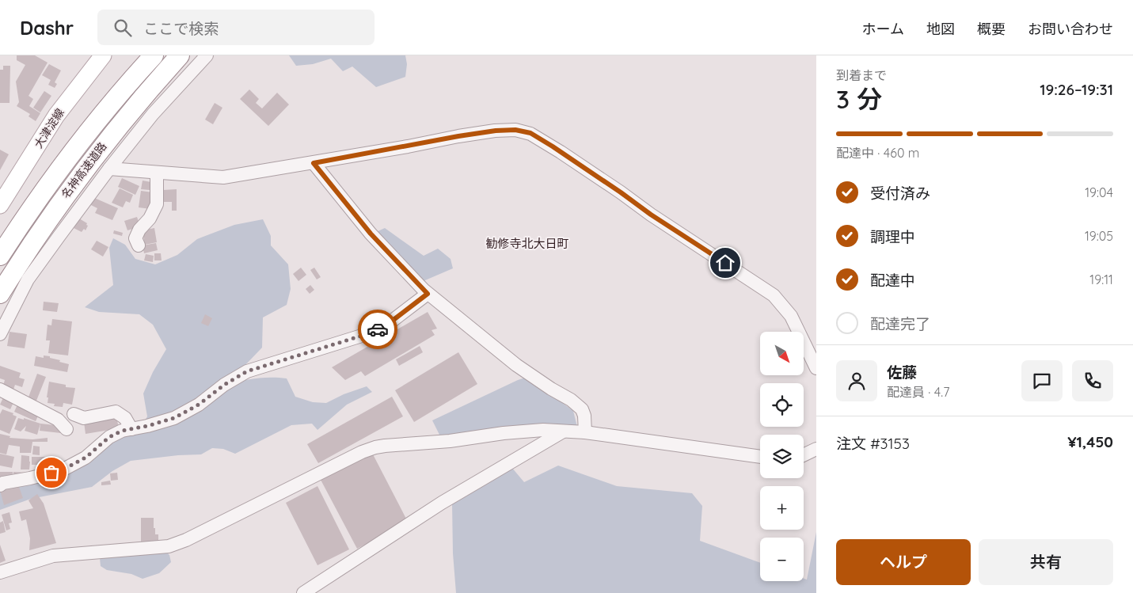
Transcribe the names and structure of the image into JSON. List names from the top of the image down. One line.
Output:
{"streets":{"highway":["名神高速道路"],"main road":["大津淀線"]},"districts":["勧修寺北大日町"],"north":"bottom right","page":{"header":"Dashr","search":"ここで検索","nav":["ホーム","地図","概要","お問い合わせ"],"heading":["3 分","到着まで","19:26–19:31"],"panel":["佐藤","配達員 · 4.7","注文 #3153","¥1,450"],"bar":"配達中 · 460 m","list":[["受付済み","19:04"],["調理中","19:05"],["配達中","19:11"],"配達完了"],"map_buttons":["+","−"],"buttons":["ヘルプ","共有"]}}
